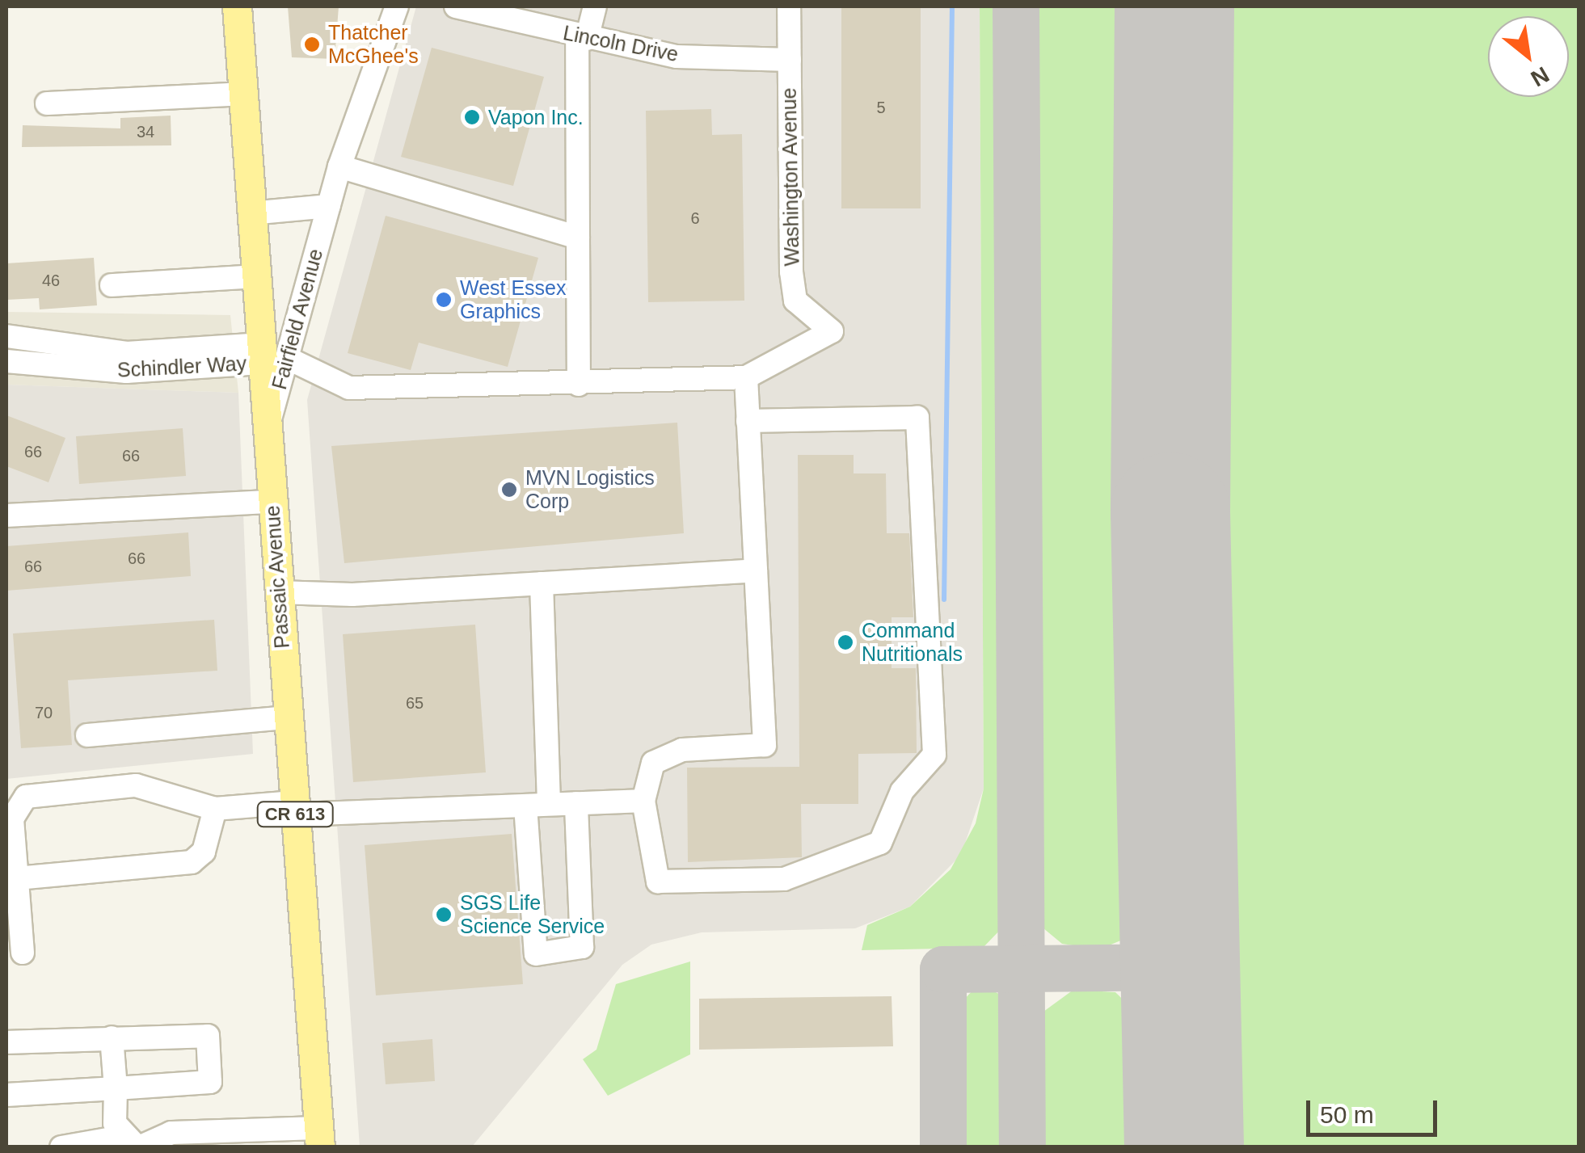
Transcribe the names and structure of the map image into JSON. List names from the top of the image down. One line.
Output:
{"streets":{"main road":["Passaic Avenue","CR 613"],"street":["Lincoln Drive","Washington Avenue","Fairfield Avenue","Schindler Way"]},"crossings":[["Lincoln Drive","Washington Avenue"],["Fairfield Avenue","Schindler Way"],["Fairfield Avenue","Passaic Avenue"],["Schindler Way","Passaic Avenue"]],"places":["Thatcher McGhee's","Vapon Inc.","West Essex Graphics","MVN Logistics Corp","Command Nutritionals","SGS Life Science Service"],"house_numbers":["5","34","6","46","66","66","66","66","65","70"],"scale_bar":"50 m","north":"bottom right"}
